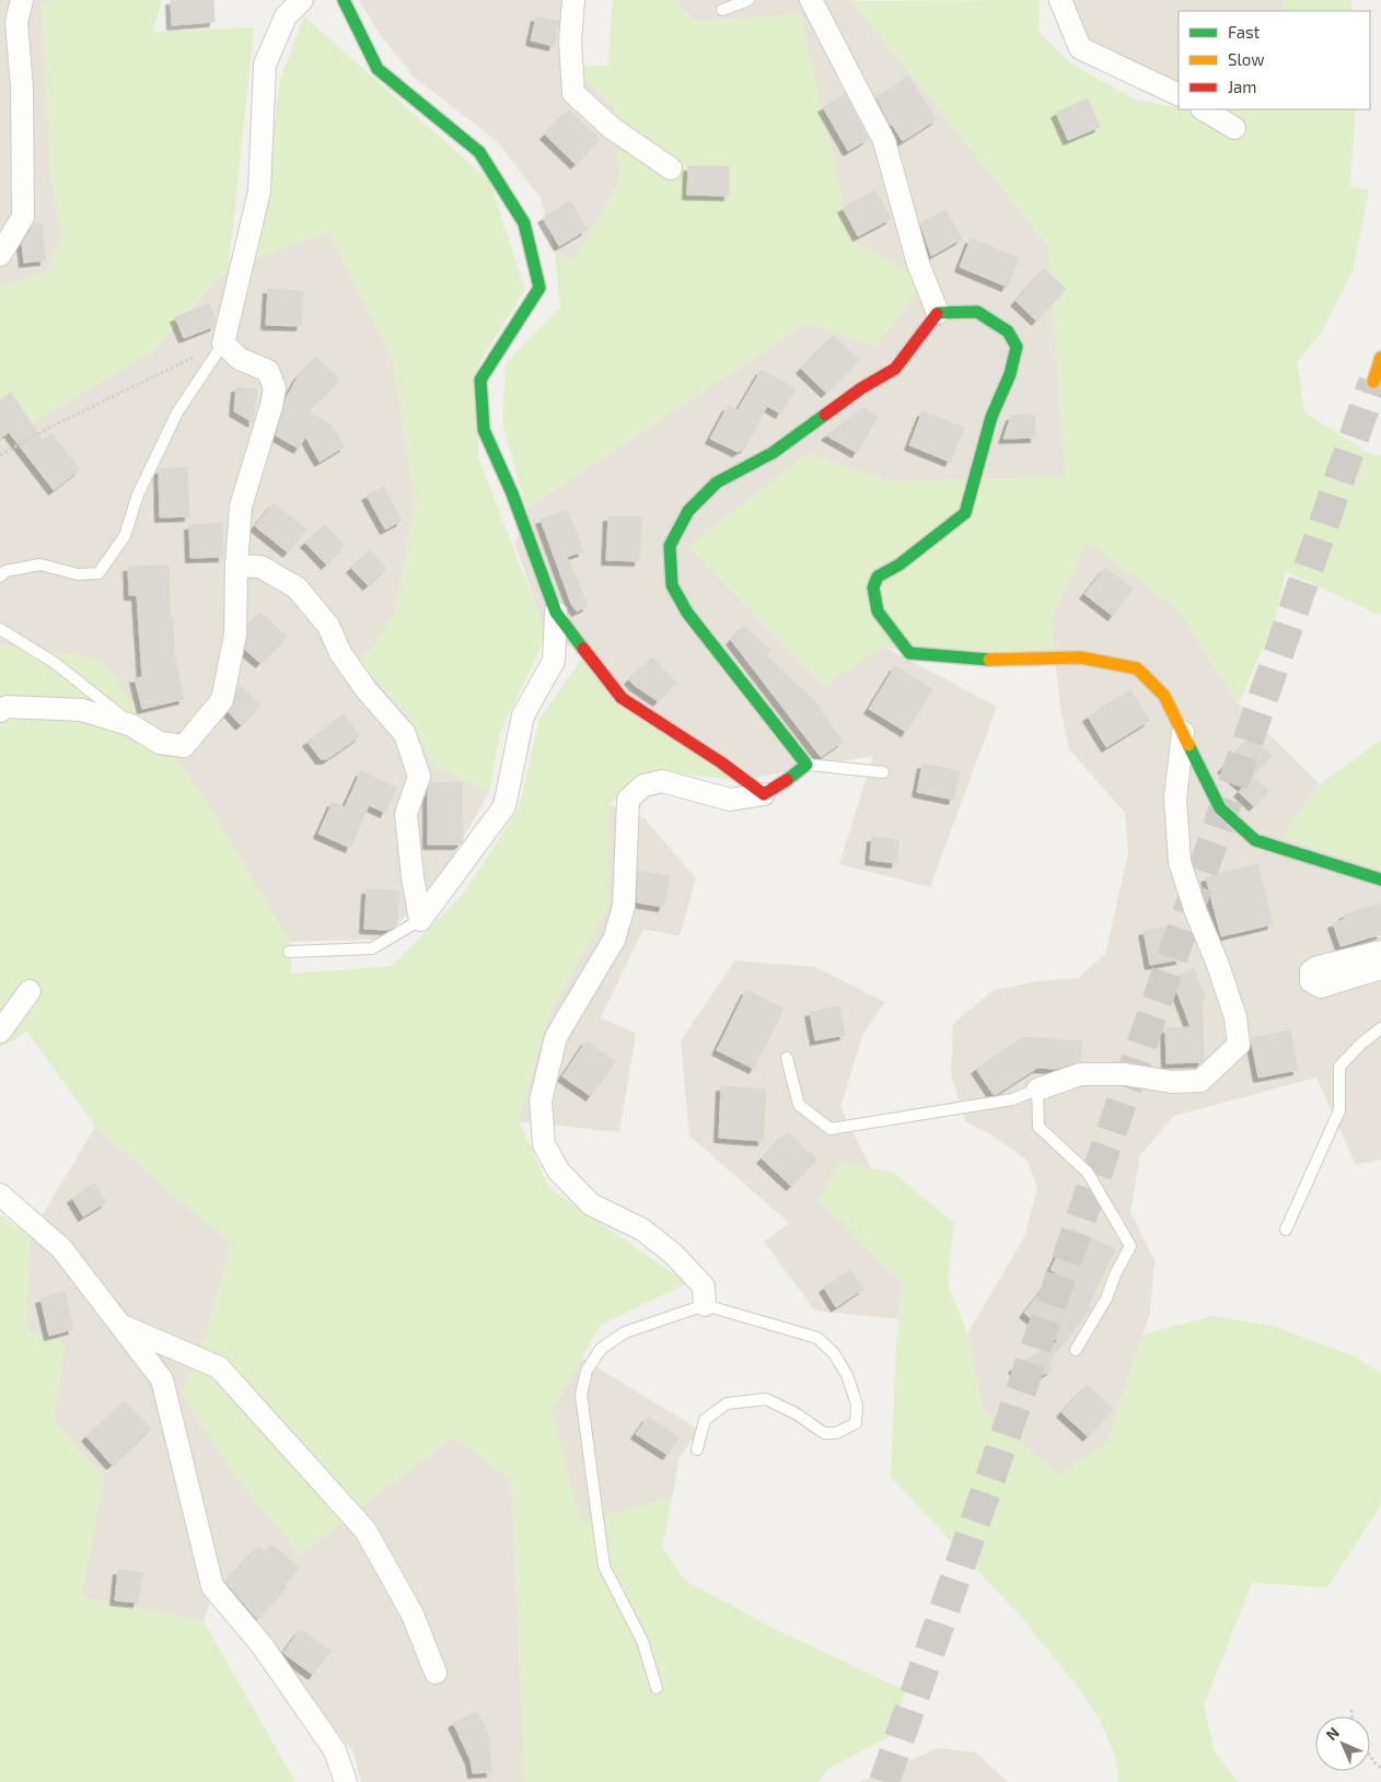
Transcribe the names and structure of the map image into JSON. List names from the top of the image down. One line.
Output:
{"legend":["Fast","Slow","Jam"],"north":"top left"}
